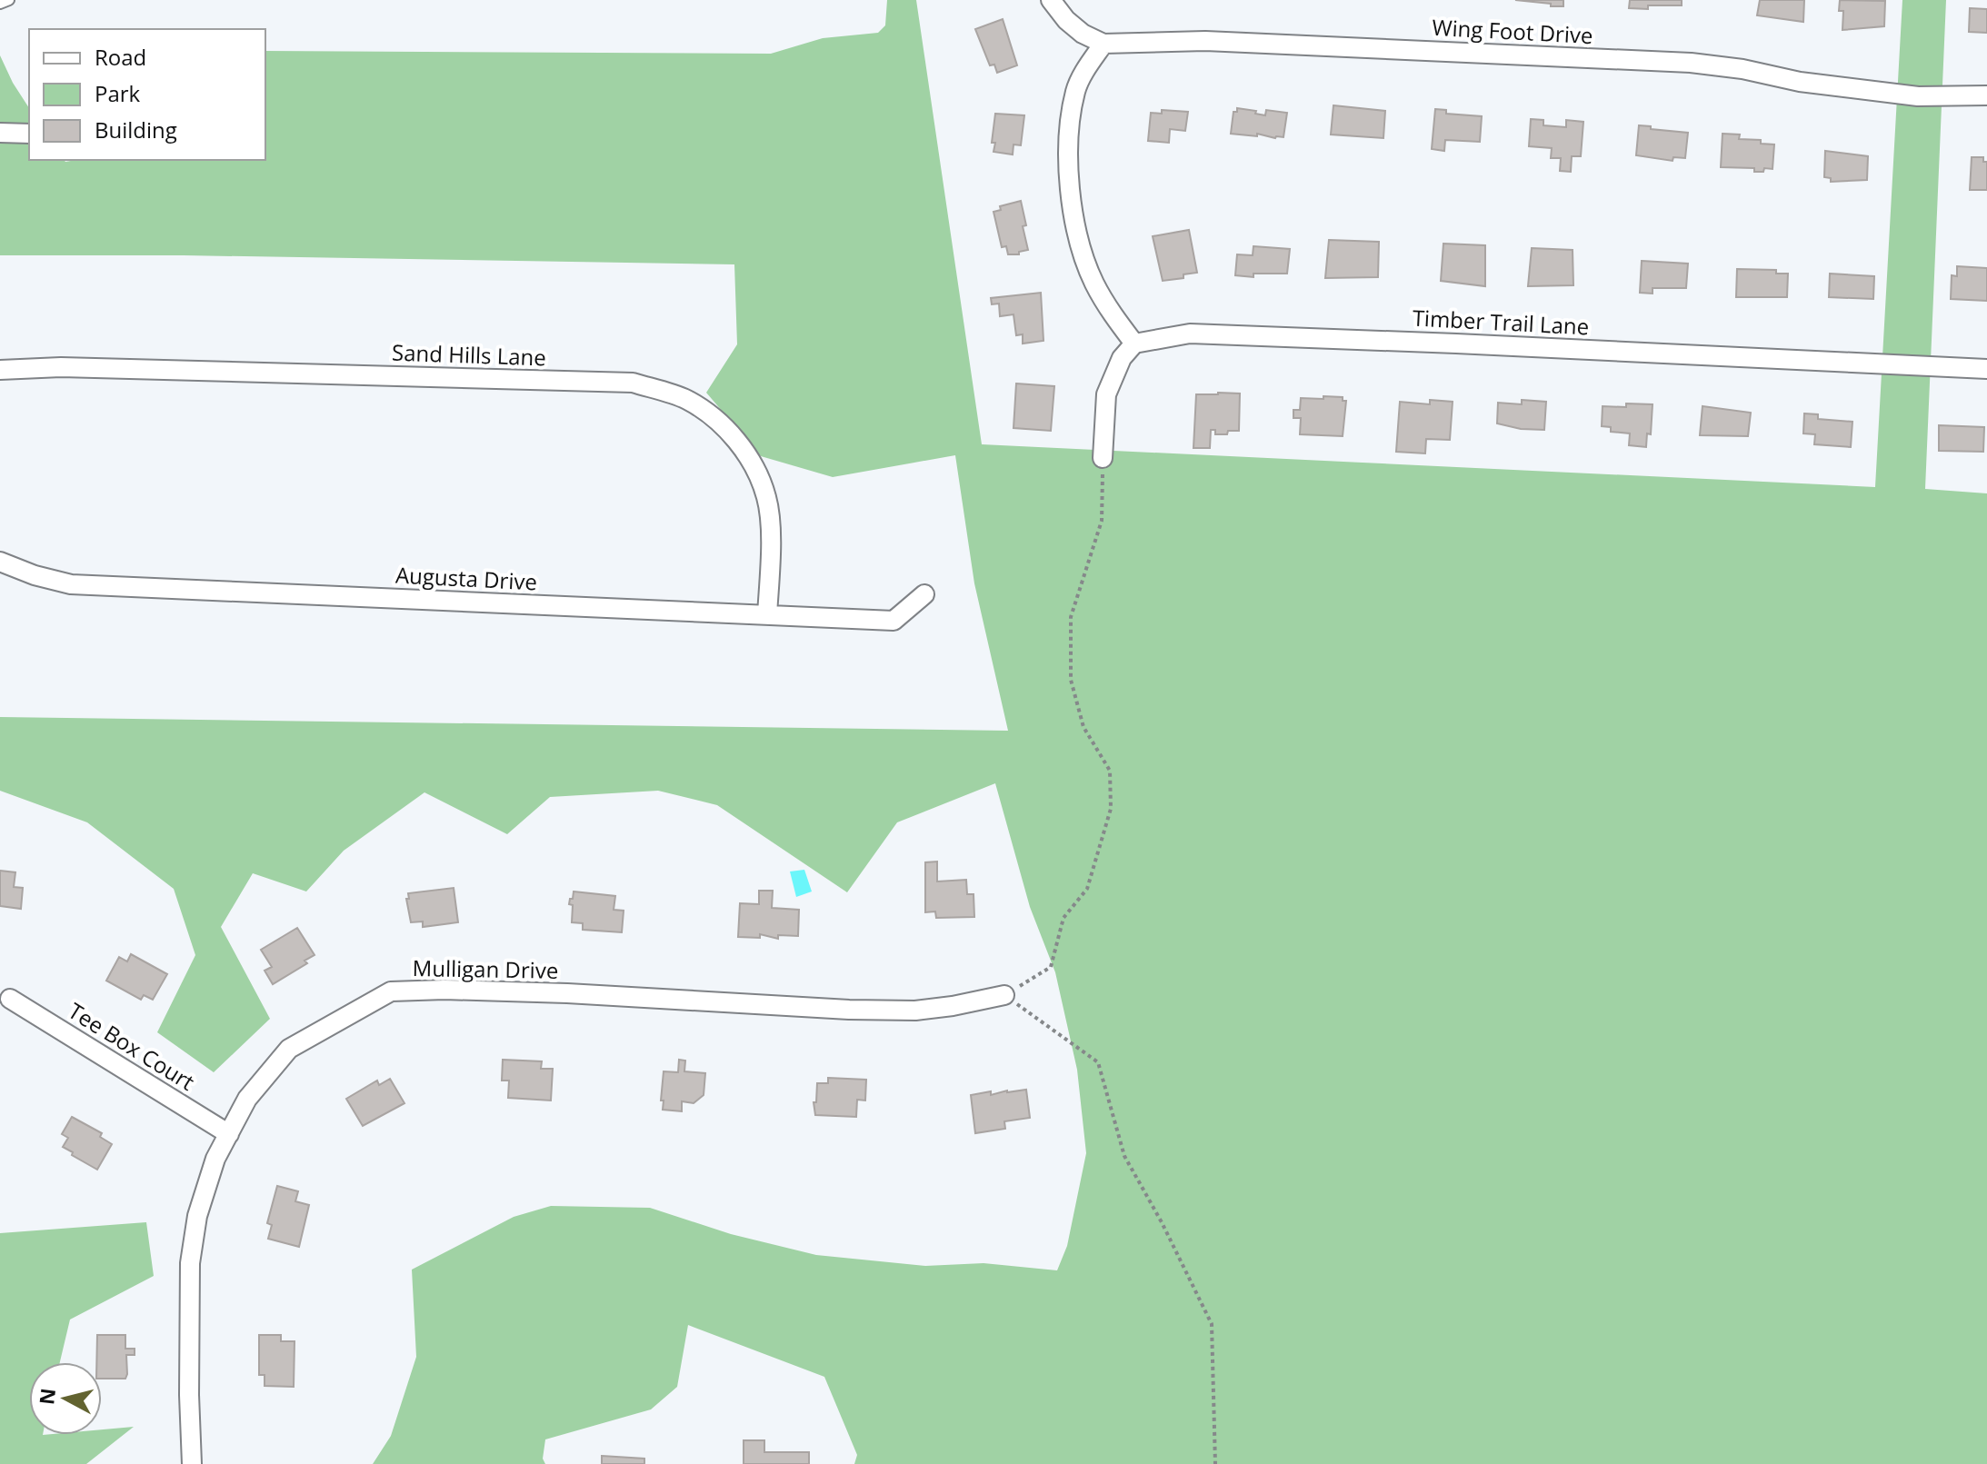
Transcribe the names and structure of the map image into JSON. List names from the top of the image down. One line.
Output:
{"streets":{"street":["Wing Foot Drive","Timber Trail Lane","Sand Hills Lane","Augusta Drive","Mulligan Drive","Tee Box Court"]},"crossings":[["Sand Hills Lane","Augusta Drive"],["Mulligan Drive","Tee Box Court"]],"legend":["Road","Park","Building"],"north":"left"}
